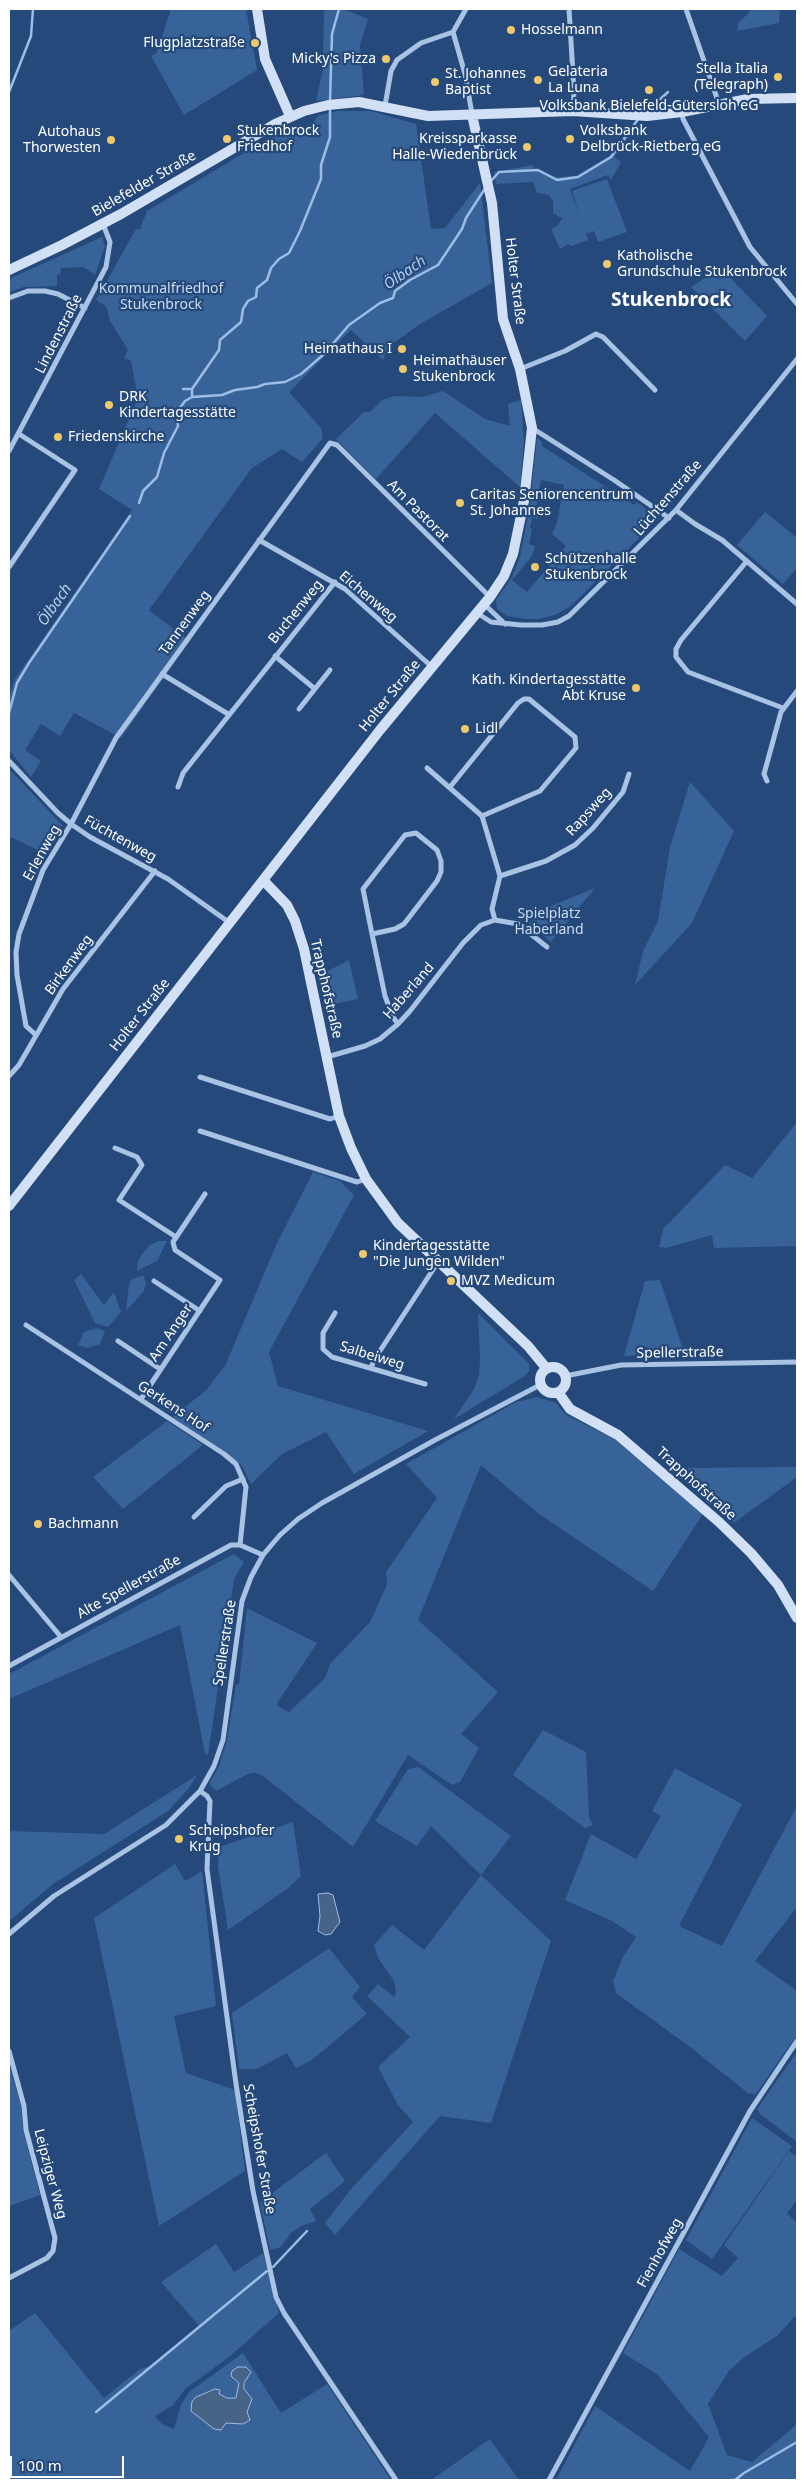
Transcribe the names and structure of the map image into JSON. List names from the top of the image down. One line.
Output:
{"streets":{"street":["Bielefelder Straße","Holter Straße","Lindenstraße","Lüchtenstraße","Am Pastorat","Eichenweg","Buchenweg","Tannenweg","Rapsweg","Füchtenweg","Erlenweg","Birkenweg","Trapphofstraße","Haberland","Am Anger","Spellerstraße","Salbeiweg","Gerkens Hof","Alte Spellerstraße","Scheipshofer Straße","Leipziger Weg","Fienhofweg"]},"crossings":[["Bielefelder Straße","Holter Straße"],["Bielefelder Straße","Lindenstraße"],["Holter Straße","Lüchtenstraße"],["Holter Straße","Am Pastorat"],["Holter Straße","Eichenweg"],["Holter Straße","Füchtenweg"],["Holter Straße","Trapphofstraße"],["Am Pastorat","Tannenweg"],["Eichenweg","Buchenweg"],["Eichenweg","Tannenweg"],["Tannenweg","Füchtenweg"],["Tannenweg","Erlenweg"],["Füchtenweg","Erlenweg"],["Füchtenweg","Birkenweg"],["Erlenweg","Birkenweg"],["Trapphofstraße","Haberland"],["Trapphofstraße","Spellerstraße"],["Am Anger","Gerkens Hof"],["Spellerstraße","Scheipshofer Straße"],["Gerkens Hof","Alte Spellerstraße"]],"districts":["Stukenbrock"],"water":["Ölbach"],"parks":["Kommunalfriedhof Stukenbrock","Spielplatz Haberland"],"places":["Hosselmann","Flugplatzstraße","Micky's Pizza","Stella Italia (Telegraph)","Gelateria La Luna","St. Johannes Baptist","Volksbank Bielefeld-Gütersloh eG","Stukenbrock Friedhof","Volksbank Delbrück-Rietberg eG","Autohaus Thorwesten","Kreissparkasse Halle-Wiedenbrück","Katholische Grundschule Stukenbrock","Heimathaus I","Heimathäuser Stukenbrock","DRK Kindertagesstätte","Friedenskirche","Caritas Seniorencentrum St. Johannes","Schützenhalle Stukenbrock","Kath. Kindertagesstätte Abt Kruse","Lidl","Kindertagesstätte \"Die Jungen Wilden\"","MVZ Medicum","Bachmann","Scheipshofer Krug"],"scale_bar":"100 m"}
